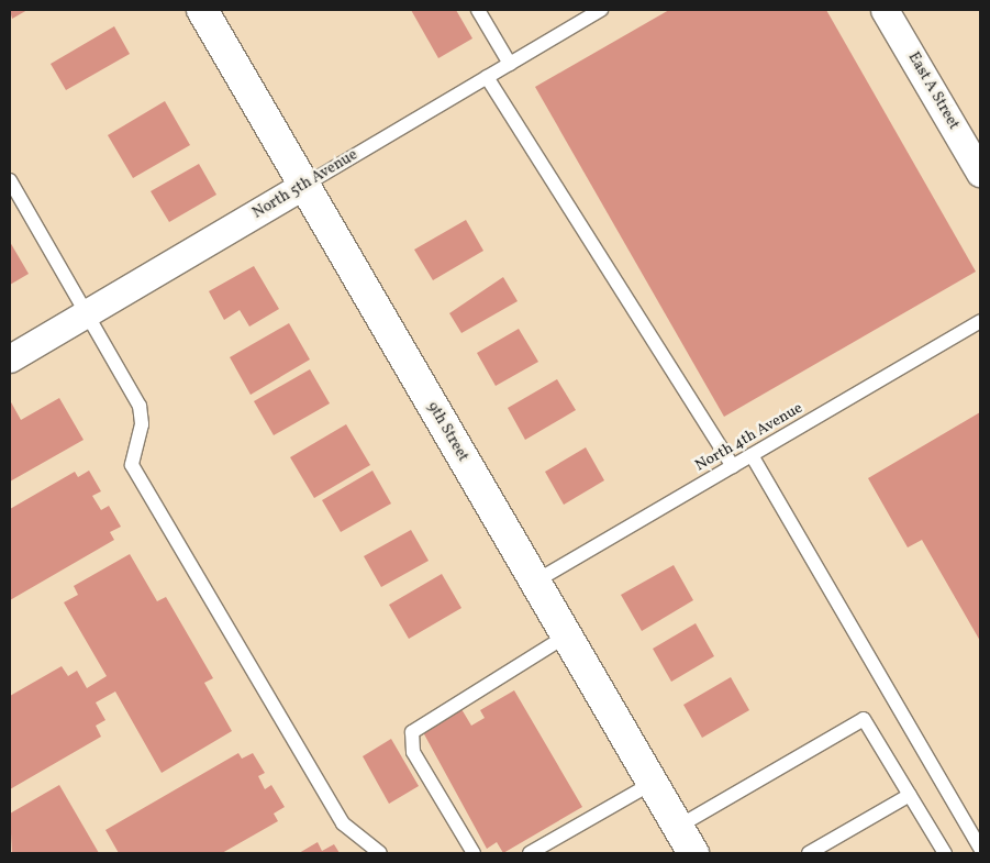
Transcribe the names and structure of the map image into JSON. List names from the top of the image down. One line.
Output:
{"streets":{"street":["East A Street","North 5th Avenue","9th Street"],"lane":["North 4th Avenue"]},"crossings":[["North 5th Avenue","9th Street"],["9th Street","North 4th Avenue"]]}
